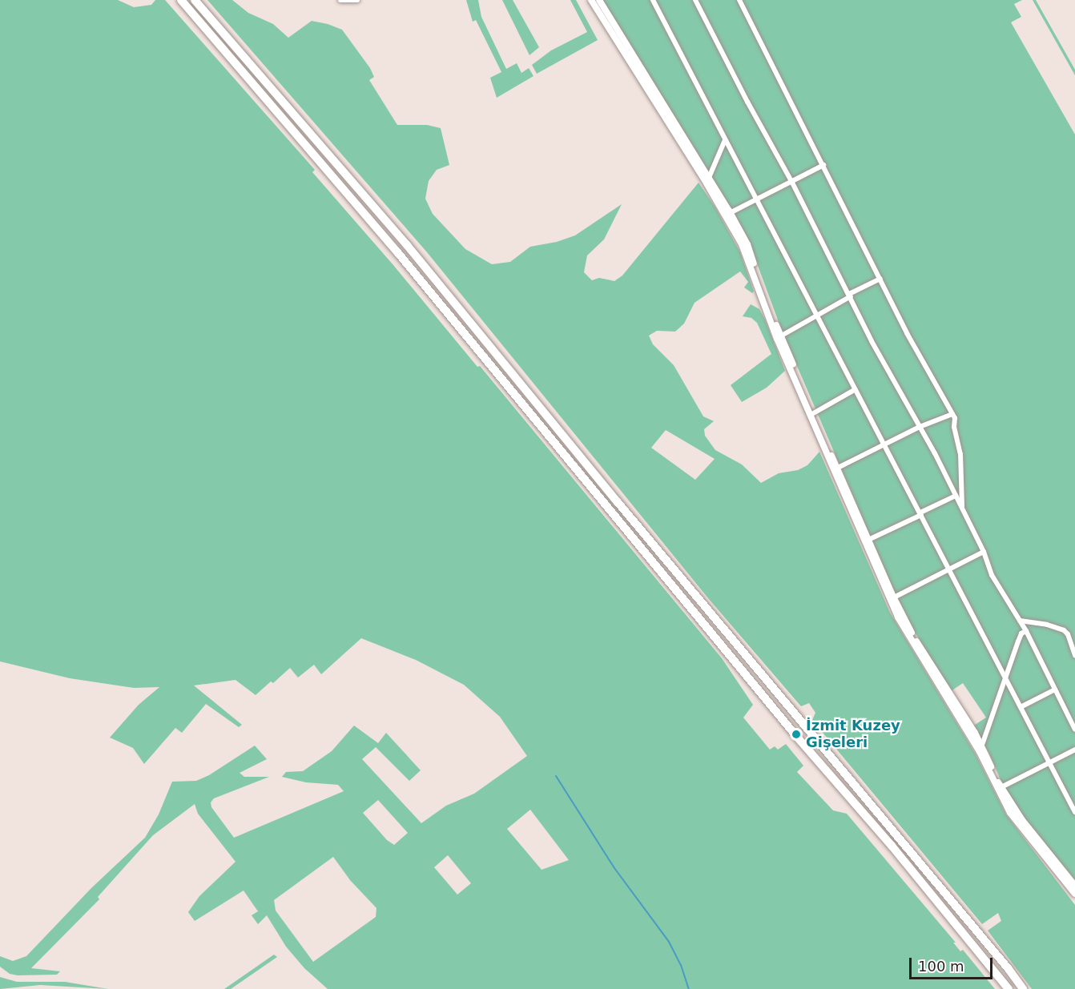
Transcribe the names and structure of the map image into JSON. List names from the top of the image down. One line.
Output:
{"places":["İzmit Kuzey Gişeleri"],"scale_bar":"100 m"}
